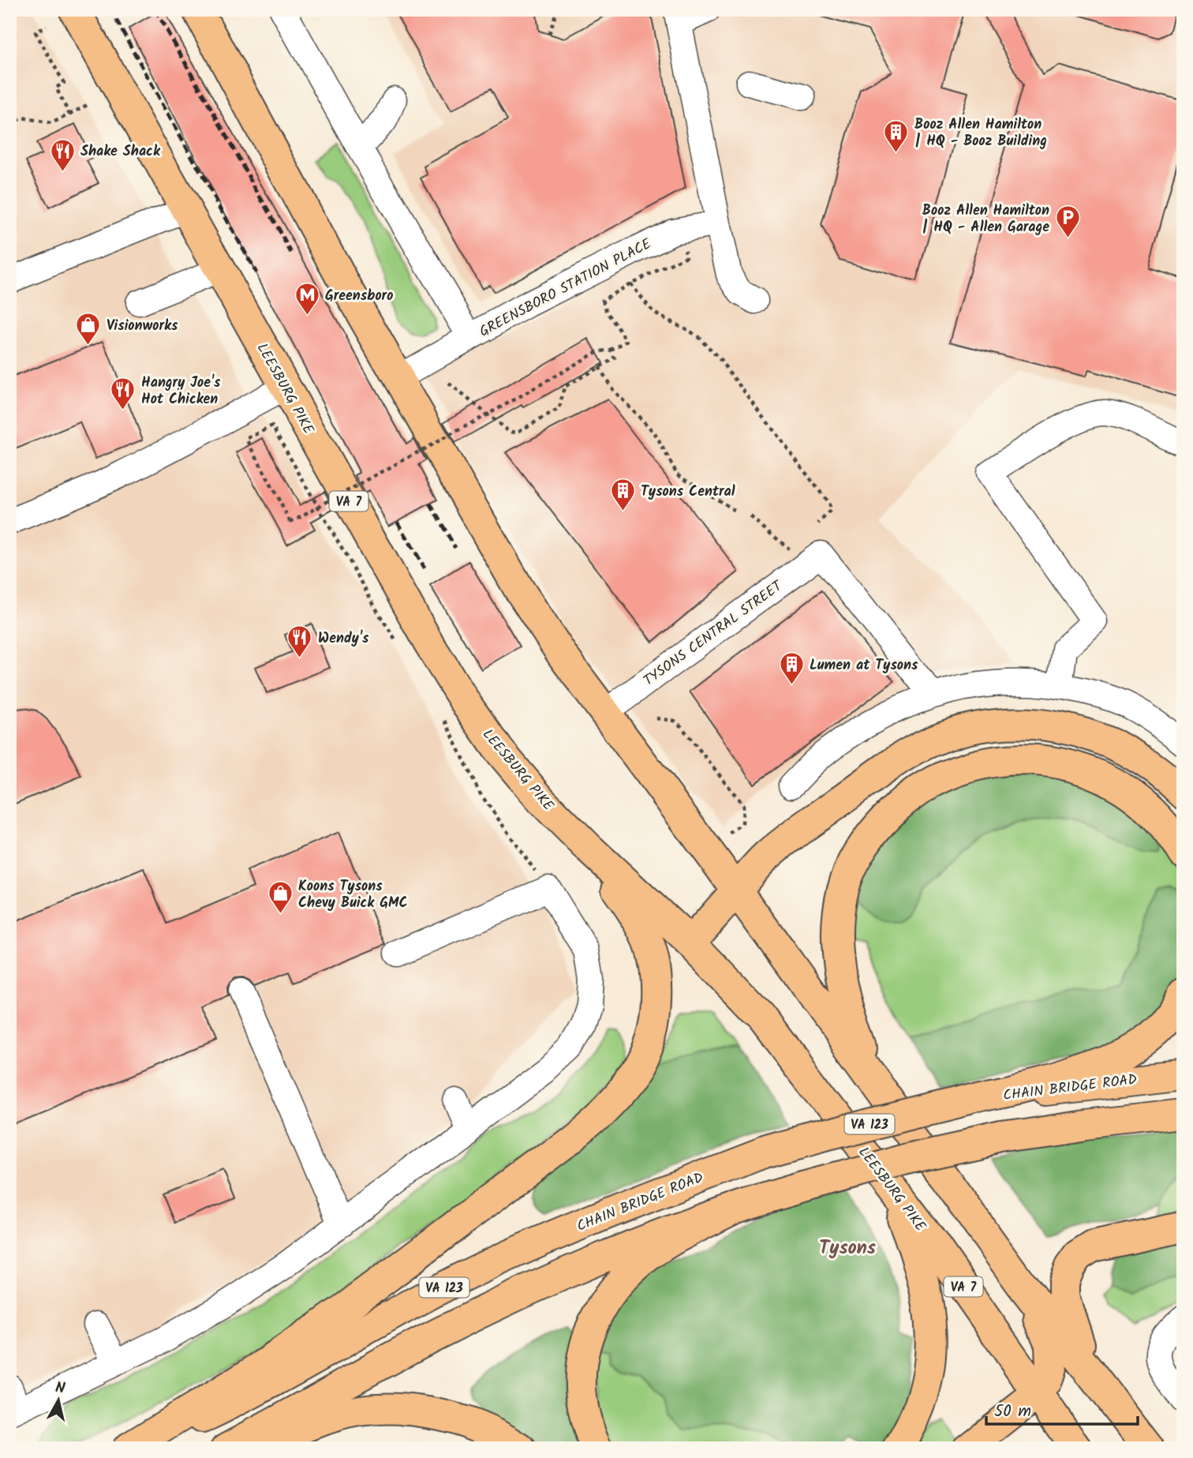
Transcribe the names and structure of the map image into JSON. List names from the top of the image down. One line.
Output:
{"streets":{"main road":["LEESBURG PIKE","VA 7","CHAIN BRIDGE ROAD","VA 123"],"street":["GREENSBORO STATION PLACE","TYSONS CENTRAL STREET"]},"districts":["Tysons"],"places":{"building":["Booz Allen Hamilton | HQ - Booz Building","Tysons Central","Lumen at Tysons"],"restaurant":["Shake Shack","Hangry Joe's Hot Chicken","Wendy's"],"parking":["Booz Allen Hamilton | HQ - Allen Garage"],"metro station":["Greensboro"],"shop":["Visionworks","Koons Tysons Chevy Buick GMC"]},"scale_bar":"50 m","north":"top"}
